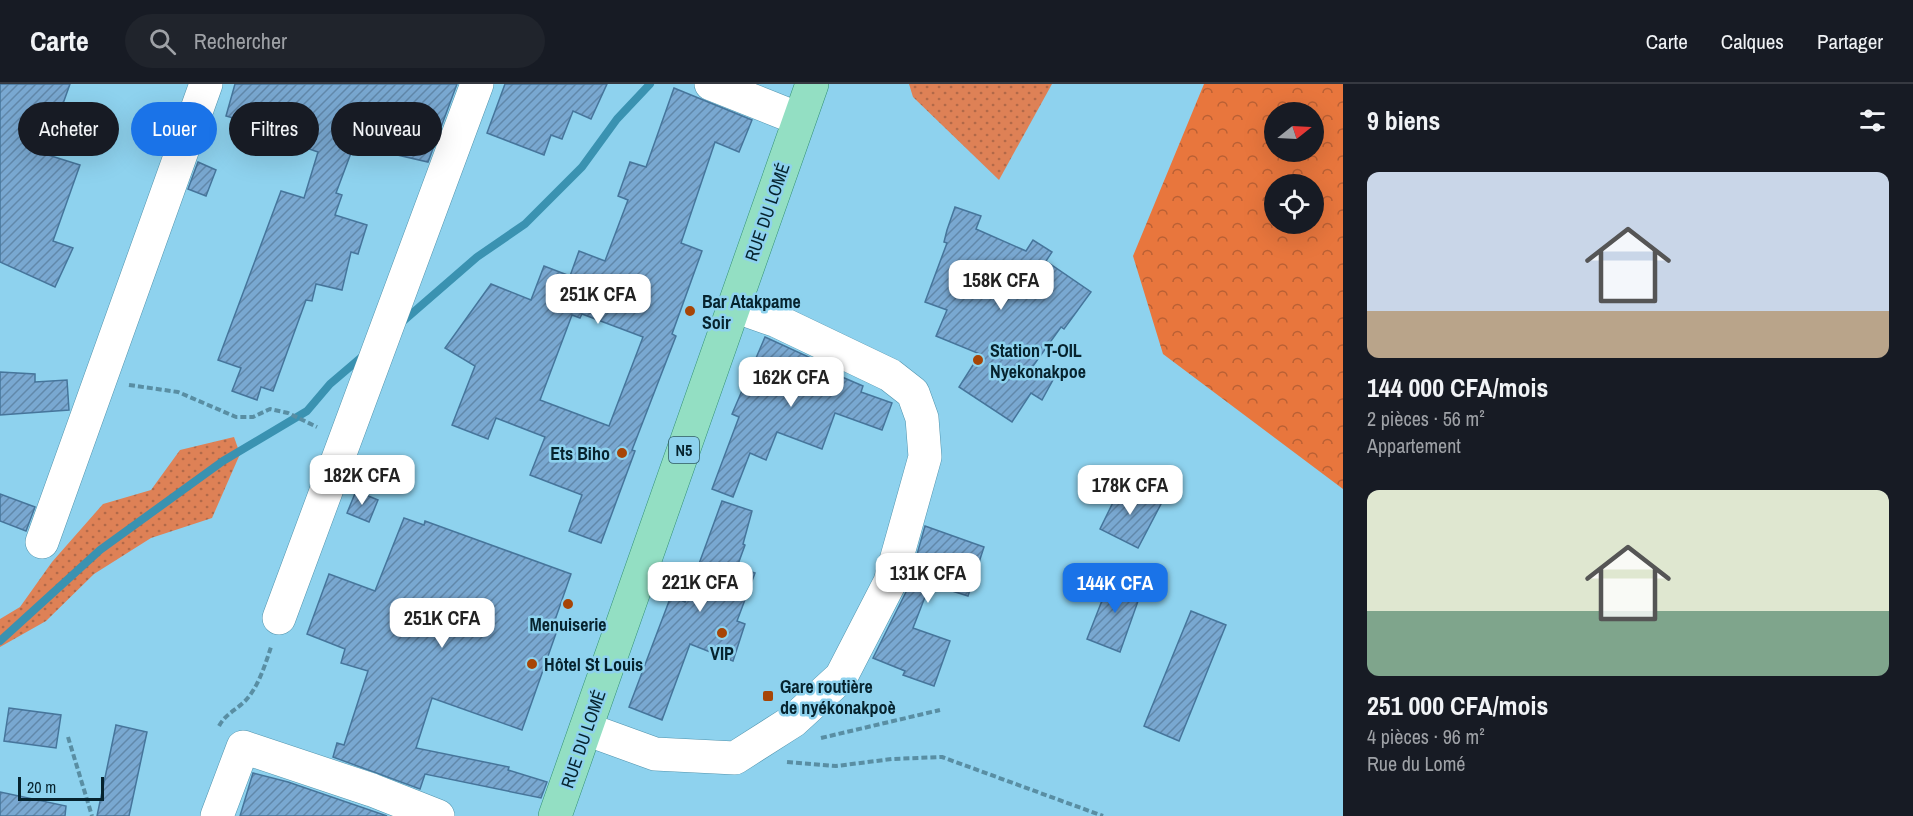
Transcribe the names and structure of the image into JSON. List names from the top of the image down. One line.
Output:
{"streets":{"main road":["RUE DU LOMÉ","N5"]},"places":{"other":["Bar Atakpame Soir","Station T-OIL Nyekonakpoe","Ets Biho","Menuiserie","VIP","Hôtel St Louis"],"transit":["Gare routière de nyékonakpoè"]},"scale_bar":"20 m","north":"right","page":{"header":"Carte","search":"Rechercher","nav":["Carte","Calques","Partager"],"heading":"9 biens","chip":["Acheter","Louer","Filtres","Nouveau"],"list":[{"name":"144 000 CFA/mois","note":"2 pièces · 56 m² · Appartement"},{"name":"251 000 CFA/mois","note":"4 pièces · 96 m² · Rue du Lomé"}],"price":["158K CFA","251K CFA","162K CFA","182K CFA","178K CFA","131K CFA","221K CFA","144K CFA","251K CFA"],"scale":"20 m"}}
